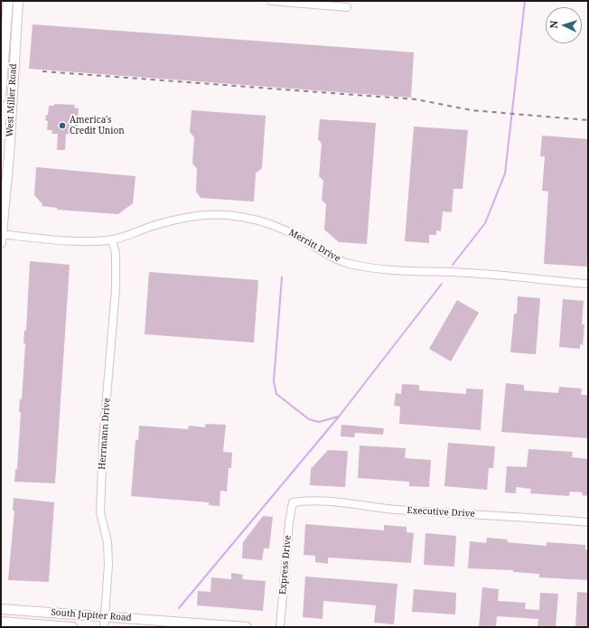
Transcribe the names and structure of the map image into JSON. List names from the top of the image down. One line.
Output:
{"streets":{"main road":["West Miller Road","South Jupiter Road"],"street":["Merritt Drive","Herrmann Drive","Executive Drive","Express Drive"]},"crossings":[["West Miller Road","Merritt Drive"],["Merritt Drive","Herrmann Drive"],["Herrmann Drive","South Jupiter Road"],["Executive Drive","Express Drive"]],"places":["America's Credit Union"],"north":"left"}
